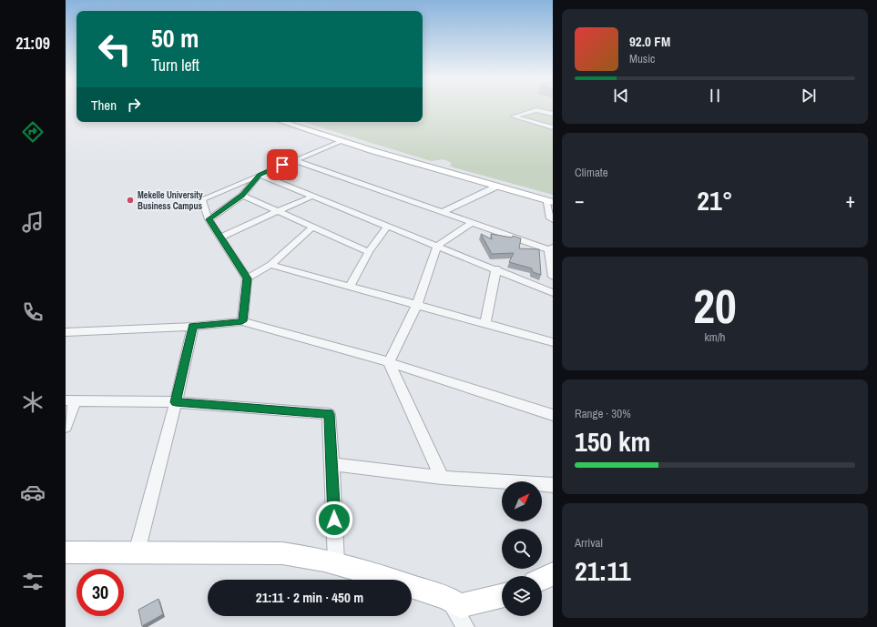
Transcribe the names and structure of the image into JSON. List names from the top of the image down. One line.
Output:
{"places":["Mekelle University Business Campus"],"north":"top right","page":{"tabs":"21:09","turn":["50 m","Turn left"],"song":["92.0 FM","Music"],"then":"Then","tile":["Climate",["20","km/h"],["Range · 30%","150 km"],["Arrival","21:11"]],"heat":["−","21°","+"],"limit":"30","trip":"21:11 · 2 min · 450 m"}}
